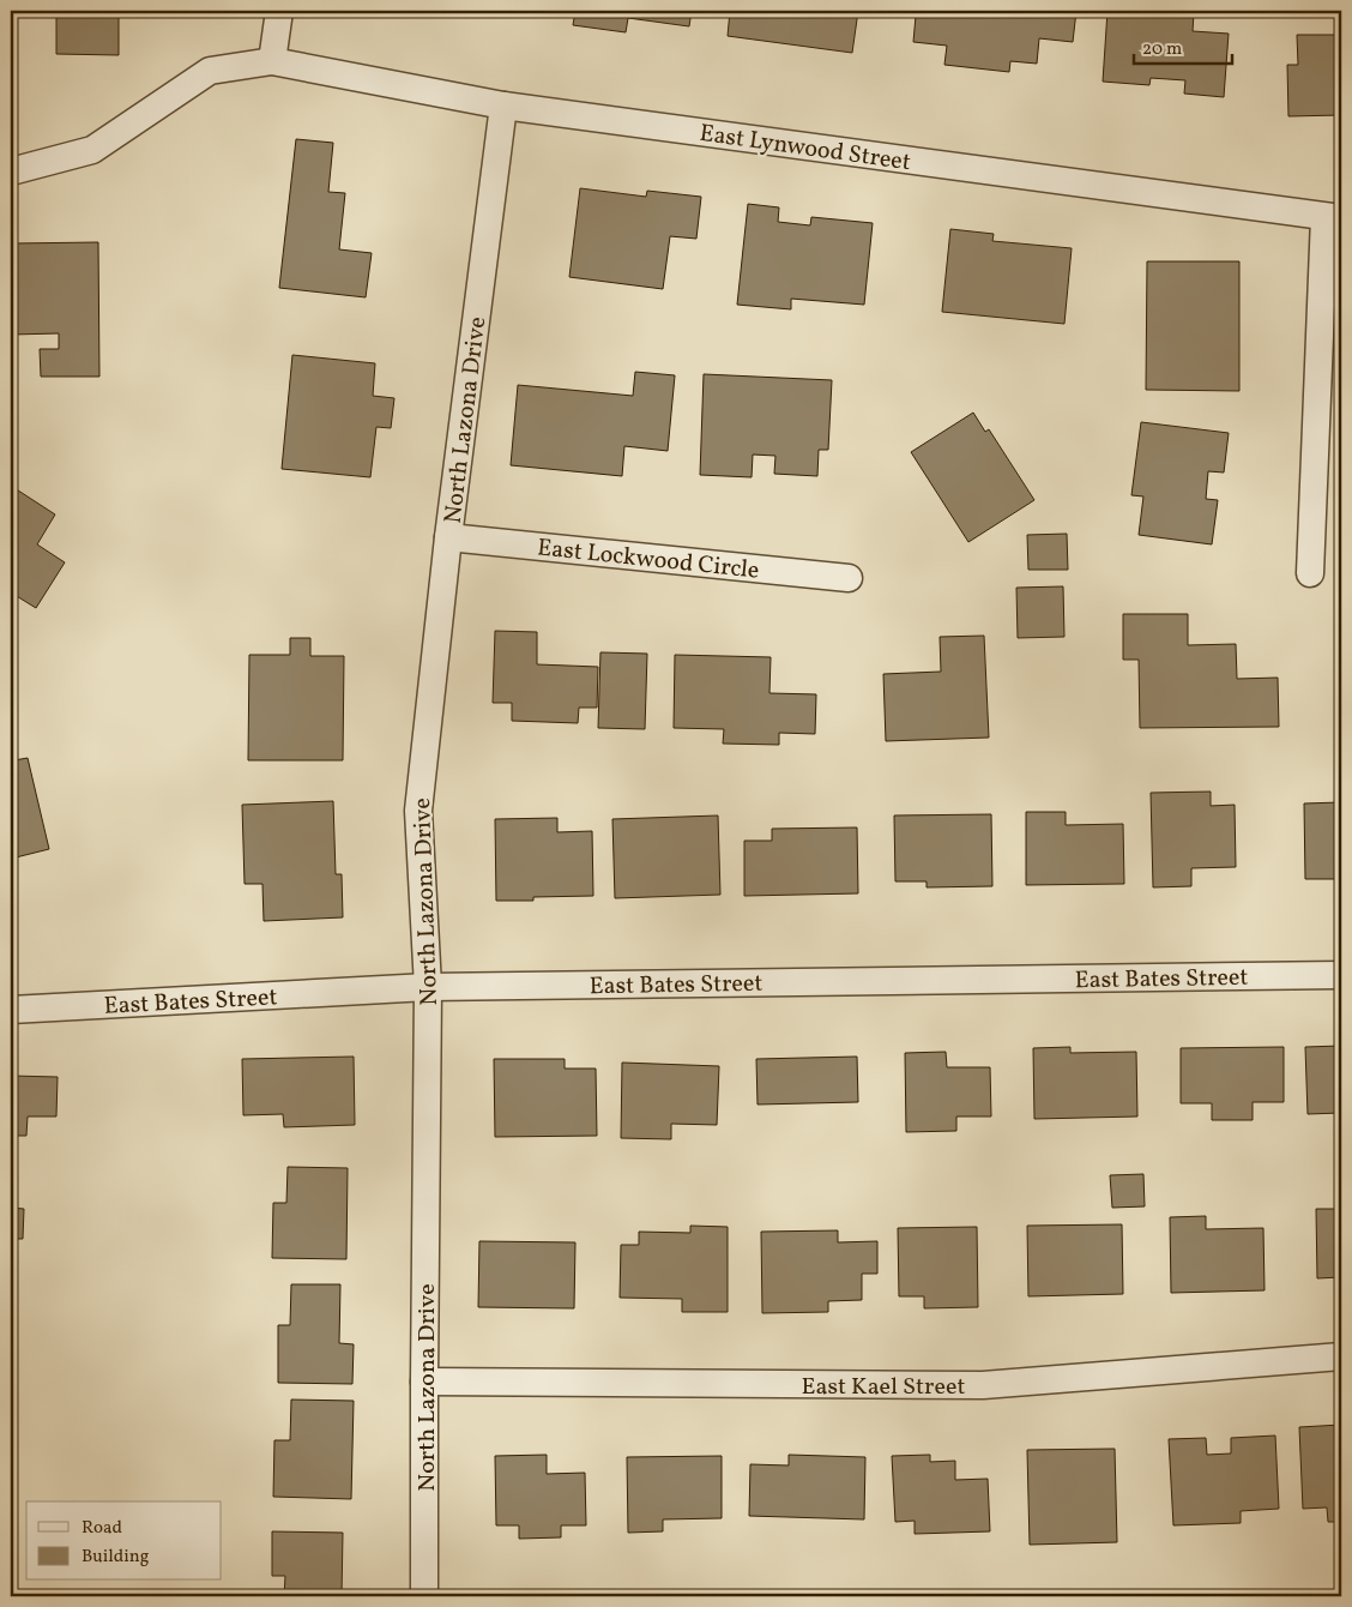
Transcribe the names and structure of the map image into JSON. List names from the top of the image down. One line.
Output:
{"streets":{"street":["East Lynwood Street","North Lazona Drive","East Lockwood Circle","East Bates Street","East Kael Street"]},"crossings":[["East Lynwood Street","North Lazona Drive"],["North Lazona Drive","East Lockwood Circle"],["North Lazona Drive","East Bates Street"],["North Lazona Drive","East Kael Street"]],"legend":["Road","Building"],"scale_bar":"20 m"}
